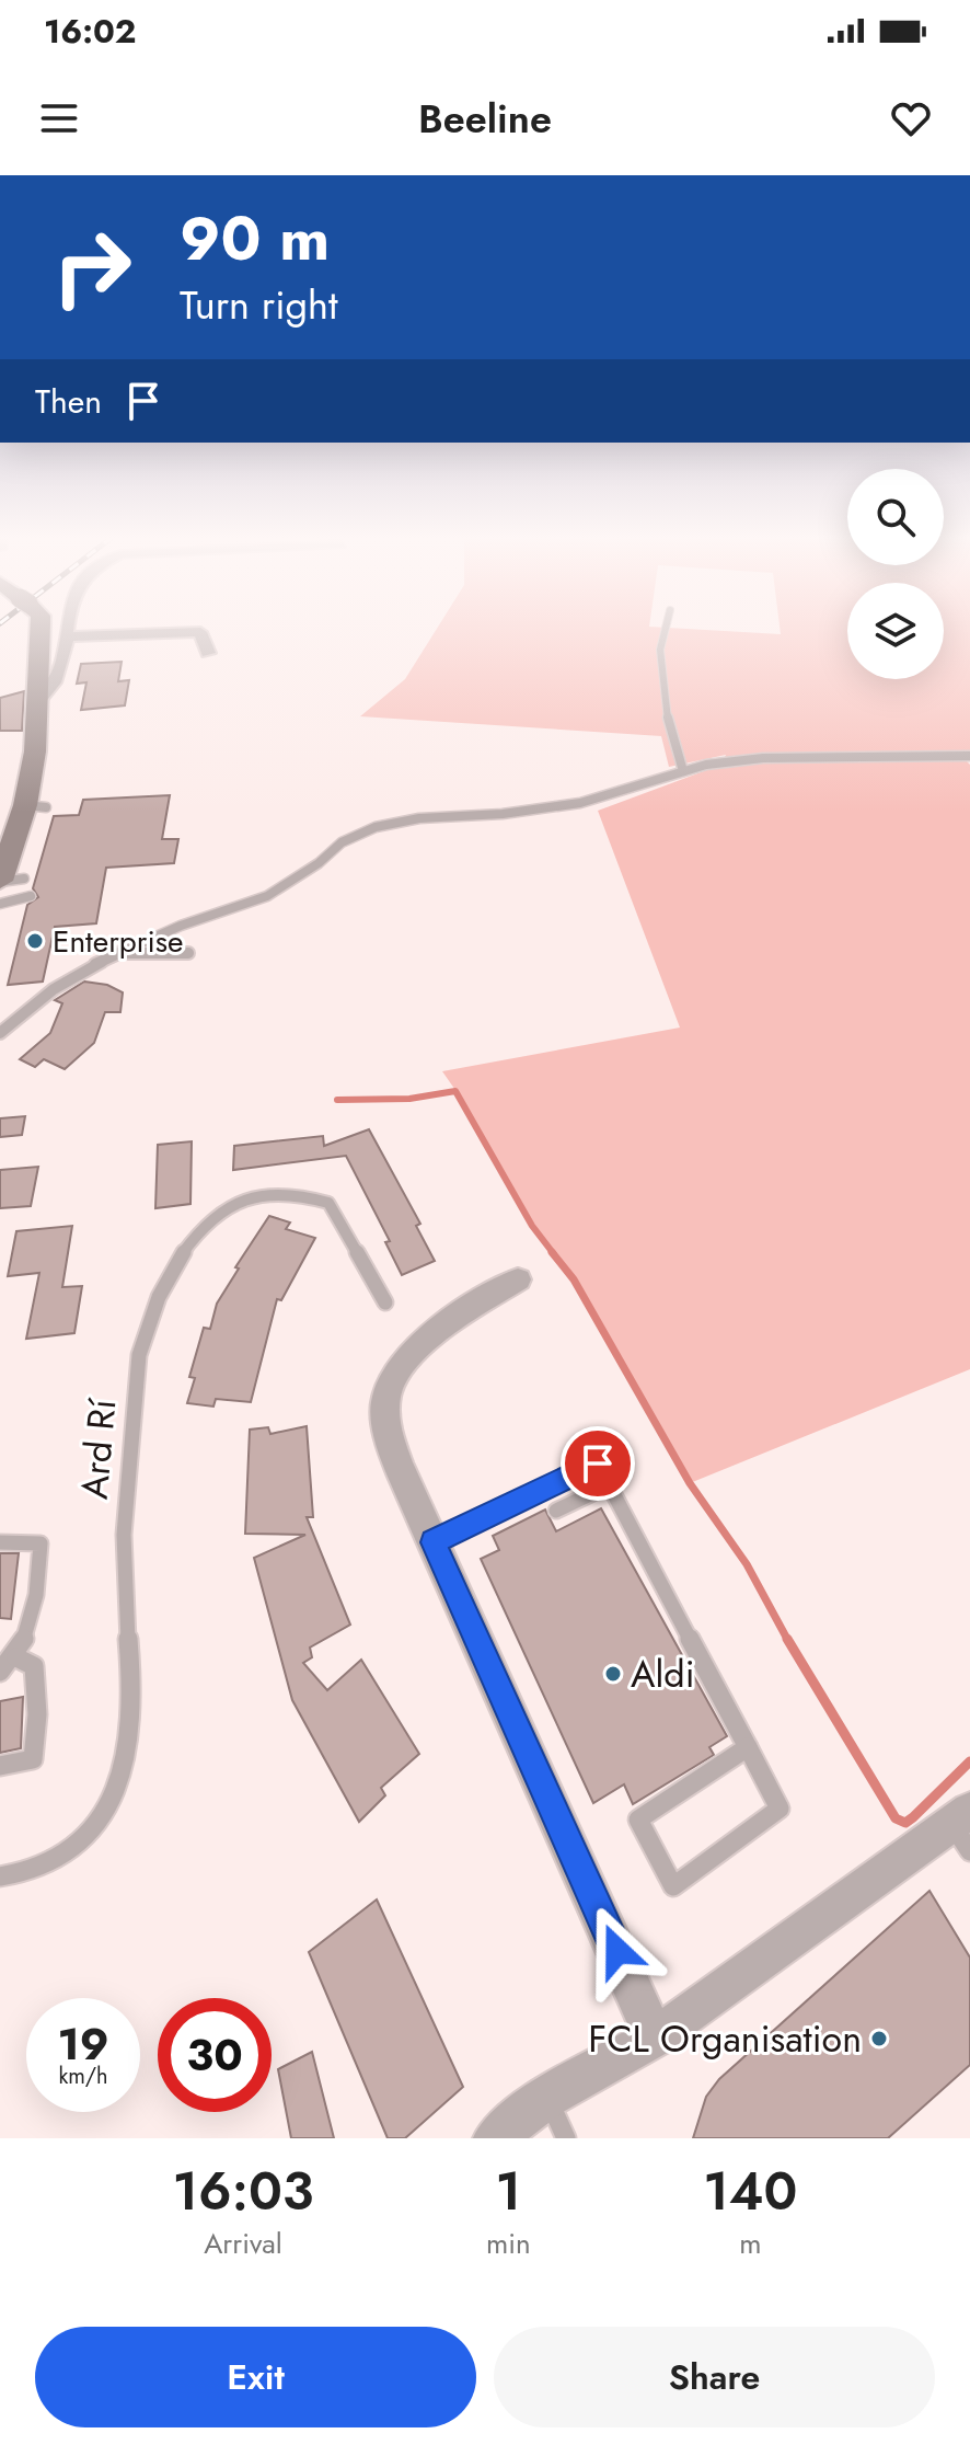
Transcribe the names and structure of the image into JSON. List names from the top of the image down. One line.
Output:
{"streets":{"lane":["Ard Rí"]},"places":["Enterprise","Aldi","FCL Organisation"],"page":{"status":"16:02","header":"Beeline","turn":["90 m","Turn right"],"then":"Then","speed":"19 km/h","limit":"30","eta":["16:03","Arrival","1","min","140","m"],"buttons":["Exit","Share"]}}
